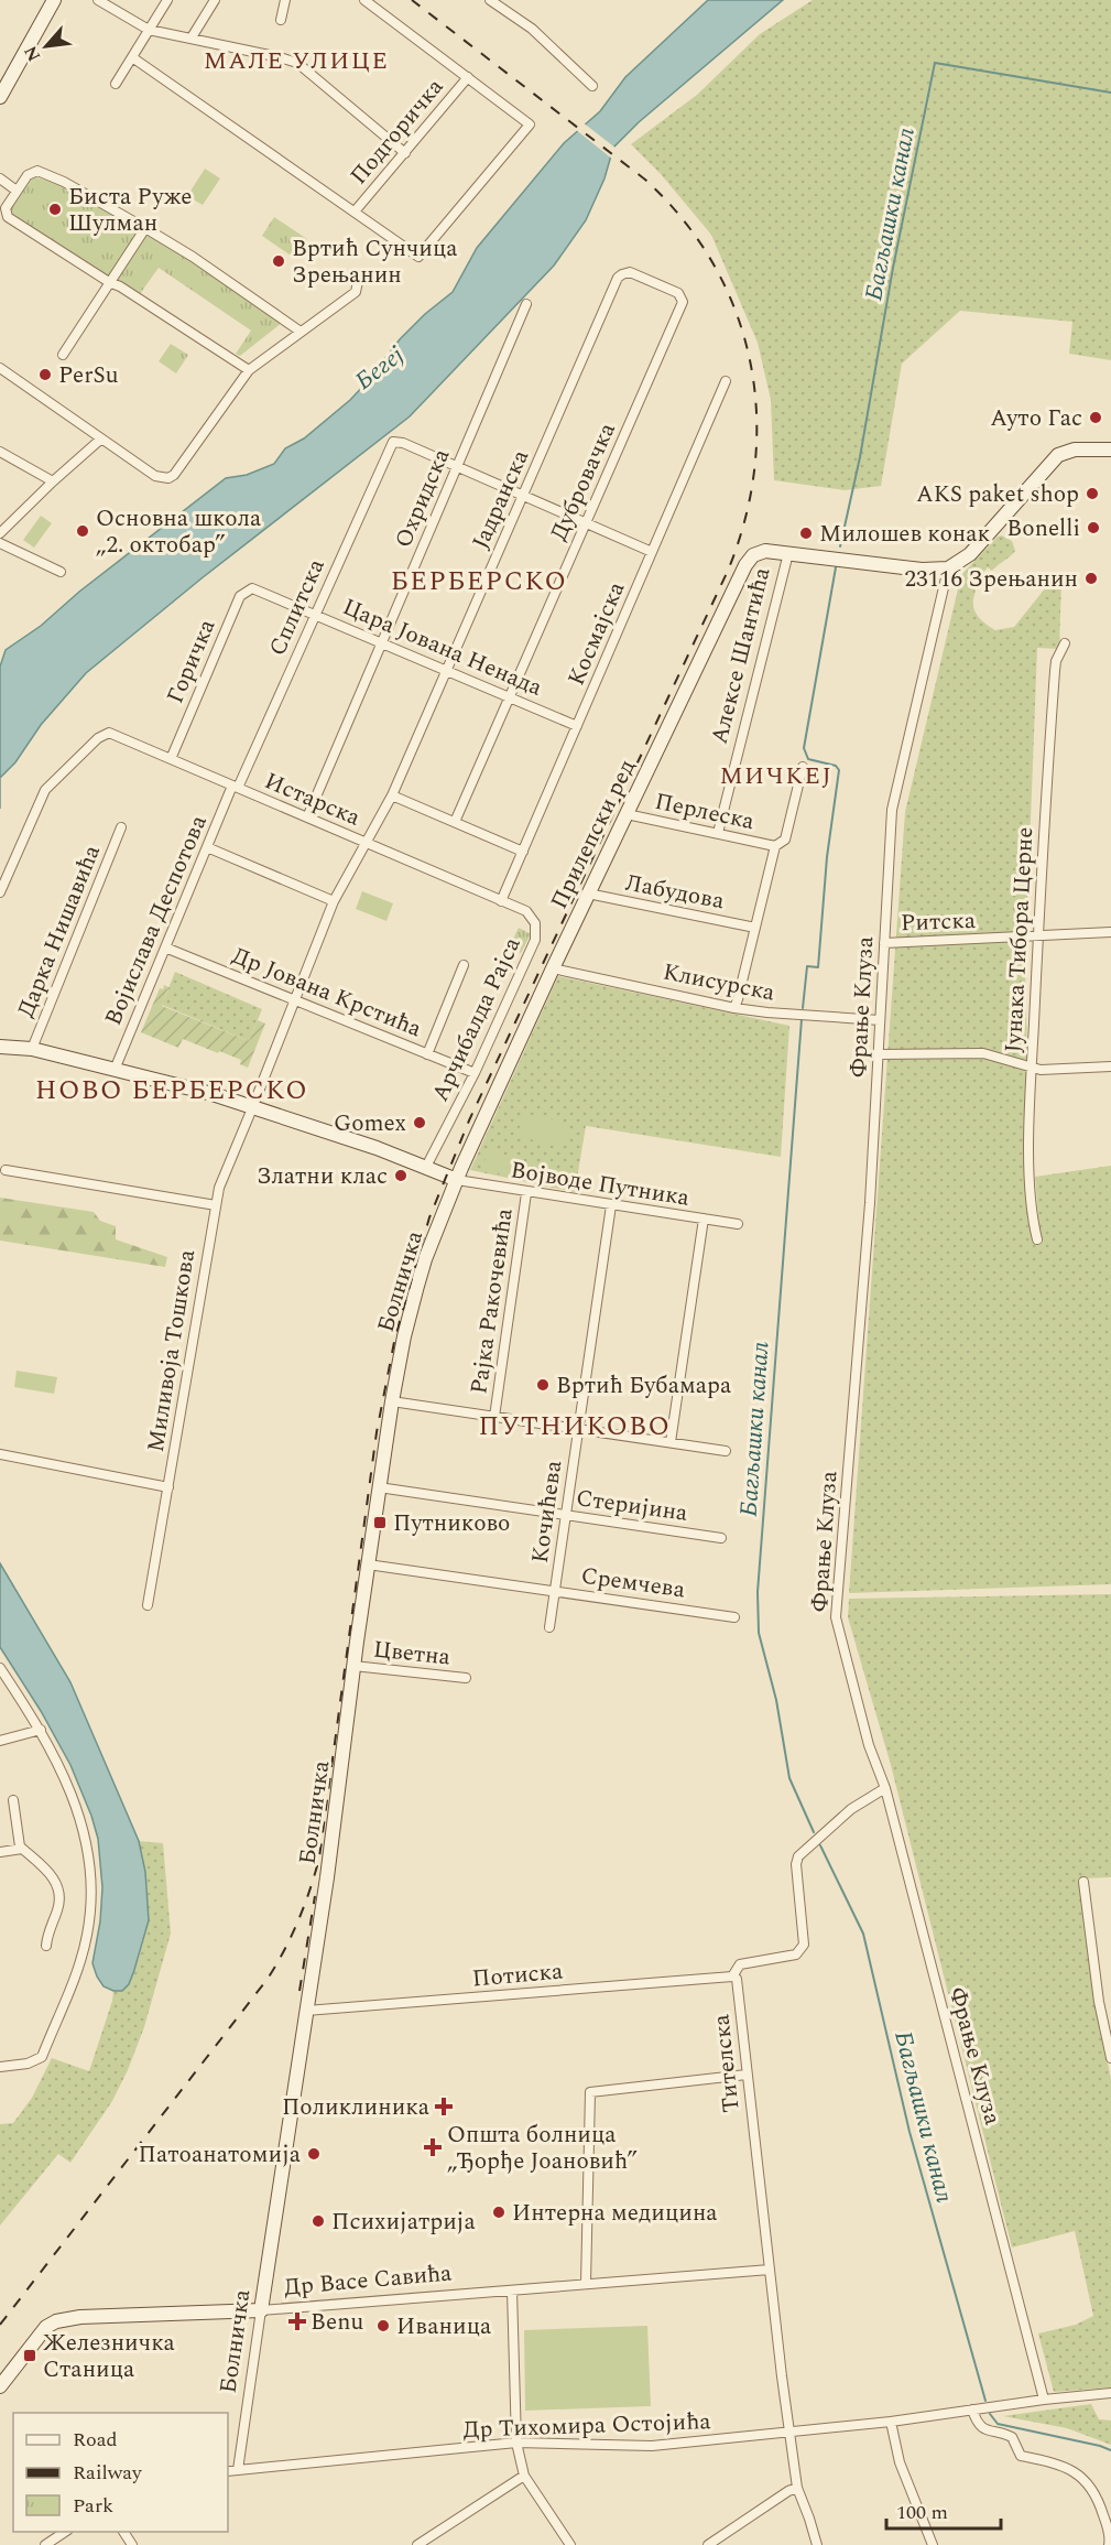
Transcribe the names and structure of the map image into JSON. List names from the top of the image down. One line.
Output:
{"streets":{"street":["Подгоричка","Дубровачка","Охридска","Јадранска","Сплитска","Космајска","Цара Јована Ненада","Алексе Шантића","Горичка","Истарска","Перлеска","Прилепски ред","Лабудова","Војислава Деспотова","Ритска","Дарка Нишавића","Јунака Тибора Церне","Клисурска","Др Јована Крстића","Фрање Клуза","Арчибалда Рајса","Војводе Путника","Болничка","Рајка Ракочевића","Миливоја Тошкова","Стеријина","Кочићева","Сремчева","Цветна","Потиска","Тителска","Др Васе Савића","Др Тихомира Остојића"]},"crossings":[["Дубровачка","Јадранска"],["Дубровачка","Цара Јована Ненада"],["Охридска","Сплитска"],["Охридска","Цара Јована Ненада"],["Охридска","Истарска"],["Јадранска","Цара Јована Ненада"],["Јадранска","Истарска"],["Јадранска","Др Јована Крстића"],["Јадранска","Миливоја Тошкова"],["Сплитска","Цара Јована Ненада"],["Сплитска","Истарска"],["Сплитска","Војислава Деспотова"],["Космајска","Цара Јована Ненада"],["Космајска","Истарска"],["Космајска","Арчибалда Рајса"],["Цара Јована Ненада","Горичка"],["Алексе Шантића","Перлеска"],["Алексе Шантића","Прилепски ред"],["Алексе Шантића","Фрање Клуза"],["Горичка","Истарска"],["Истарска","Војислава Деспотова"],["Истарска","Арчибалда Рајса"],["Перлеска","Прилепски ред"],["Прилепски ред","Лабудова"],["Прилепски ред","Клисурска"],["Прилепски ред","Војводе Путника"],["Прилепски ред","Болничка"],["Војислава Деспотова","Др Јована Крстића"],["Ритска","Јунака Тибора Церне"],["Ритска","Фрање Клуза"],["Клисурска","Фрање Клуза"],["Др Јована Крстића","Арчибалда Рајса"],["Др Јована Крстића","Миливоја Тошкова"],["Војводе Путника","Болничка"],["Војводе Путника","Рајка Ракочевића"],["Војводе Путника","Кочићева"],["Болничка","Стеријина"],["Болничка","Сремчева"],["Болничка","Цветна"],["Болничка","Потиска"],["Болничка","Др Васе Савића"],["Болничка","Др Тихомира Остојића"],["Стеријина","Кочићева"],["Кочићева","Сремчева"],["Потиска","Тителска"],["Тителска","Др Васе Савића"],["Тителска","Др Тихомира Остојића"]],"districts":["МАЛЕ УЛИЦЕ","БЕРБЕРСКО","МИЧКЕЈ","НОВО БЕРБЕРСКО","ПУТНИКОВО"],"water":["Багљашки канал","Бегеј"],"places":{"other":["Биста Руже Шулман","Вртић Сунчица Зрењанин","PerSu","Ауто Гас","AKS paket shop","Bonelli","Основна школа „2. октобар”","Милошев конак","23116 Зрењанин","Gomex","Златни клас","Вртић Бубамара","Патоанатомија","Интерна медицина","Психијатрија","Иваница"],"transit":["Путниково","Железничка Станица"],"health":["Поликлиника","Општа болница „Ђорђе Јоановић”","Benu"]},"legend":["Road","Railway","Park"],"scale_bar":"100 m","north":"bottom left"}
